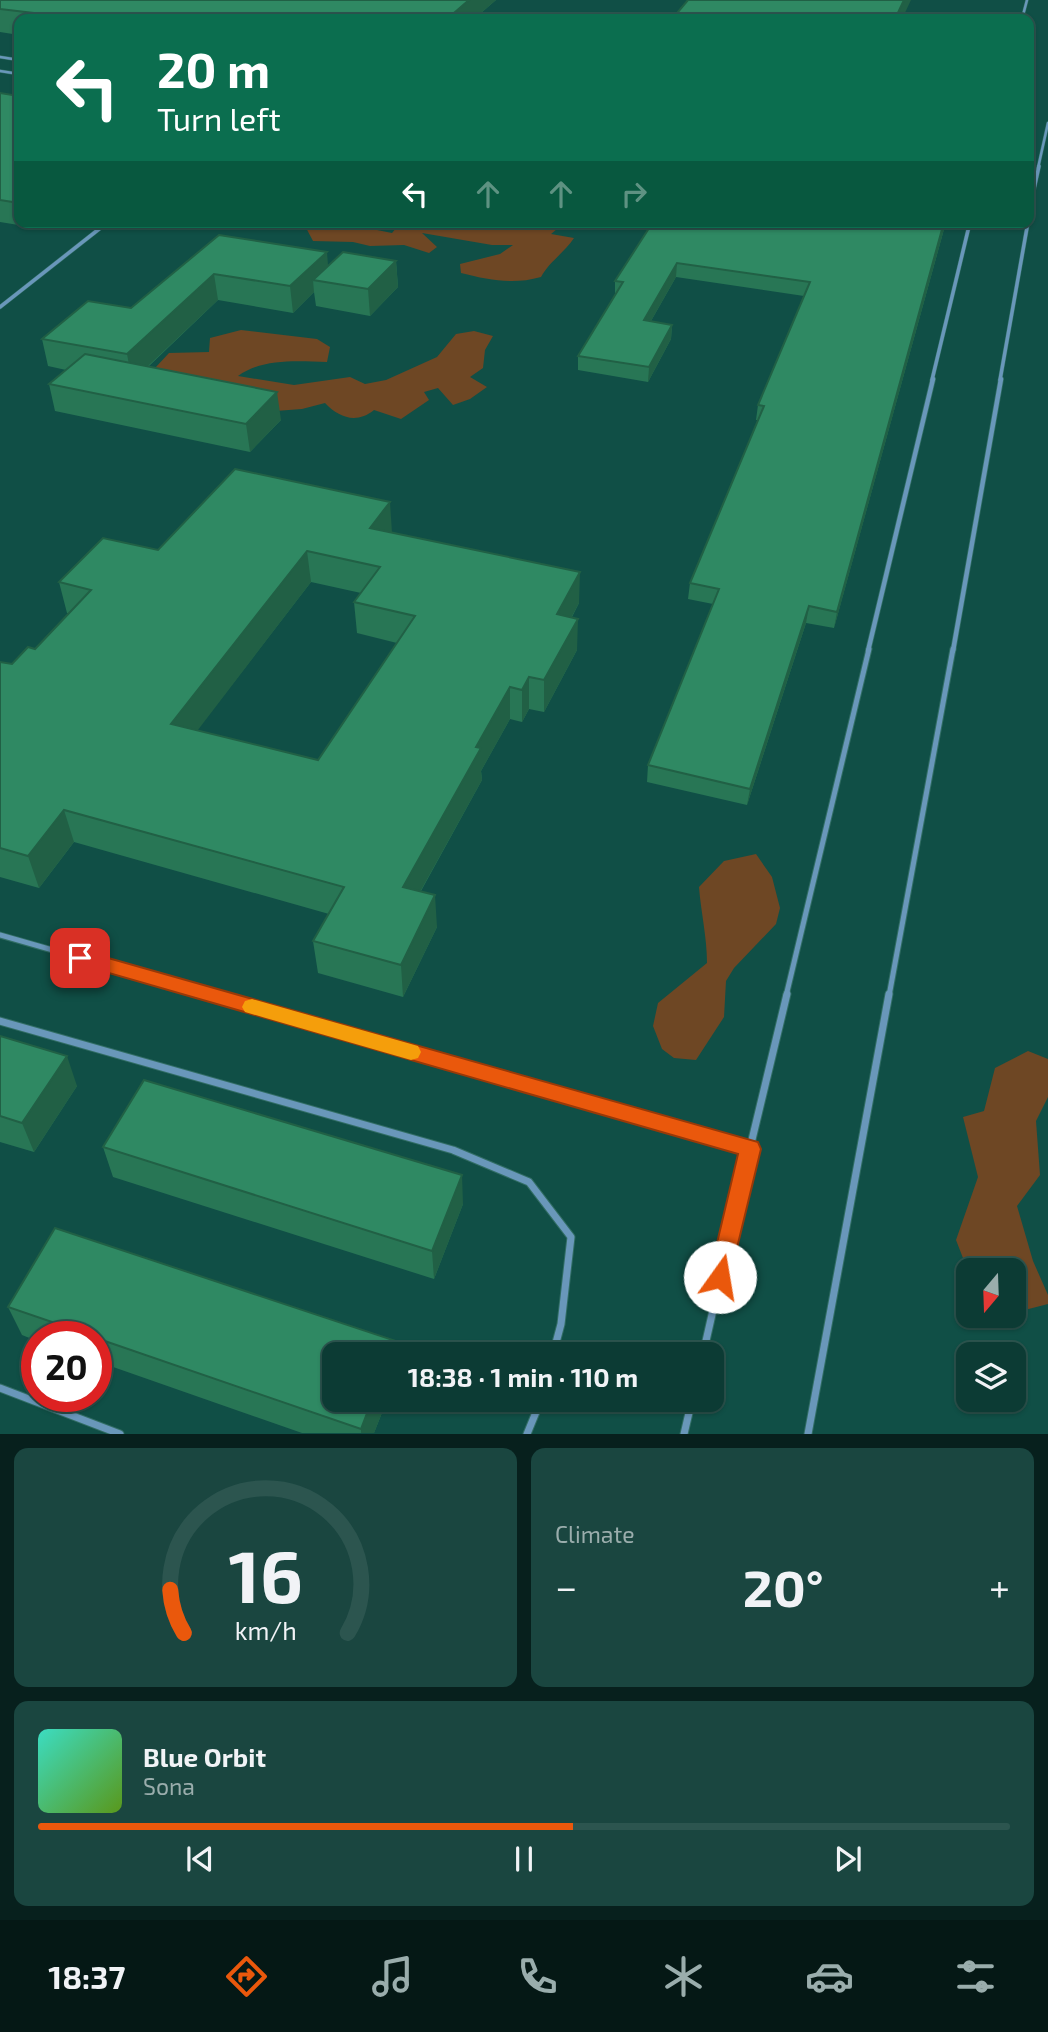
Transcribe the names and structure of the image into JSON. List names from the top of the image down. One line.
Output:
{"north":"bottom","page":{"turn":["20 m","Turn left"],"limit":"20","trip":"18:38 · 1 min · 110 m","tile":"Climate","heat":["−","20°","+"],"song":["Blue Orbit","Sona"],"tabs":"18:37","gauge":["16","km/h"]}}
